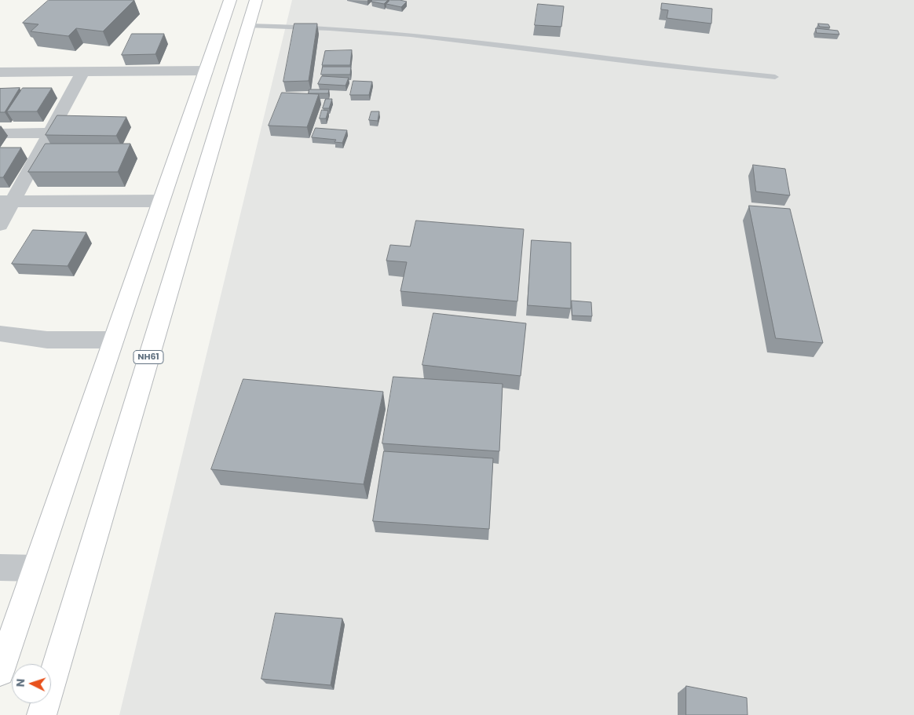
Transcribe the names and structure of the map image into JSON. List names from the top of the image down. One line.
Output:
{"streets":{"highway":["NH61"]},"north":"left"}
